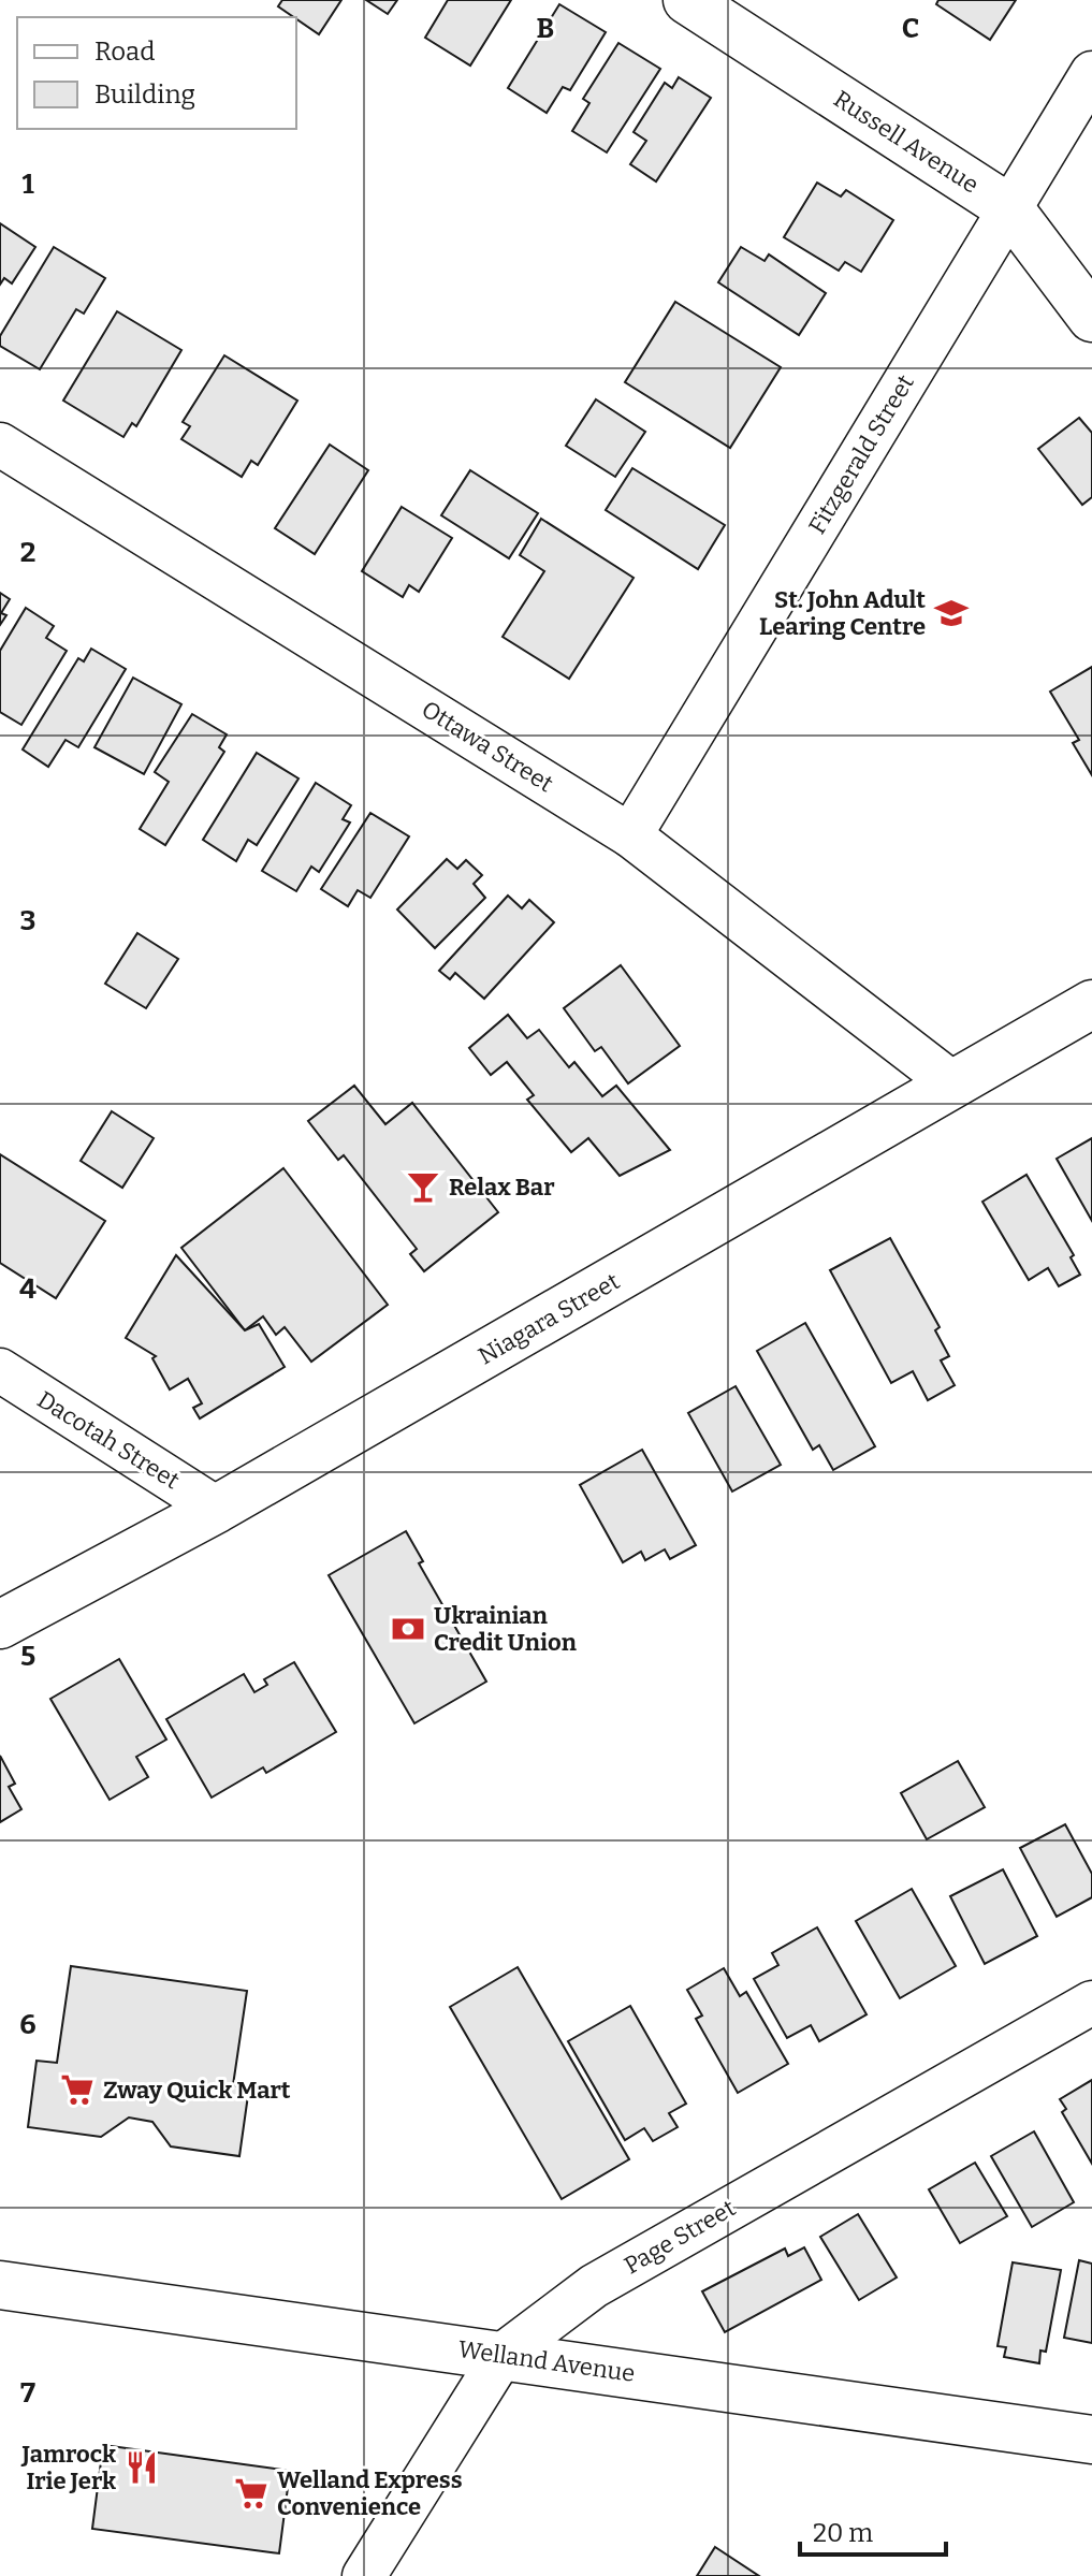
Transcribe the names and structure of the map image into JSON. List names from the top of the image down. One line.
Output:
{"streets":{"main road":["Russell Avenue","Niagara Street","Welland Avenue"],"street":["Fitzgerald Street","Ottawa Street","Dacotah Street","Page Street"]},"crossings":[["Russell Avenue","Fitzgerald Street"],["Fitzgerald Street","Ottawa Street"],["Ottawa Street","Niagara Street"],["Niagara Street","Dacotah Street"],["Page Street","Welland Avenue"]],"places":{"school or university":["St. John Adult Learing Centre"],"bar":["Relax Bar"],"bank":["Ukrainian Credit Union"],"supermarket":["Zway Quick Mart","Welland Express Convenience"],"restaurant":["Jamrock Irie Jerk"]},"legend":["Road","Building"],"scale_bar":"20 m","grid":{"columns":["B","C"],"rows":["1","2","3","4","5","6","7"]}}
